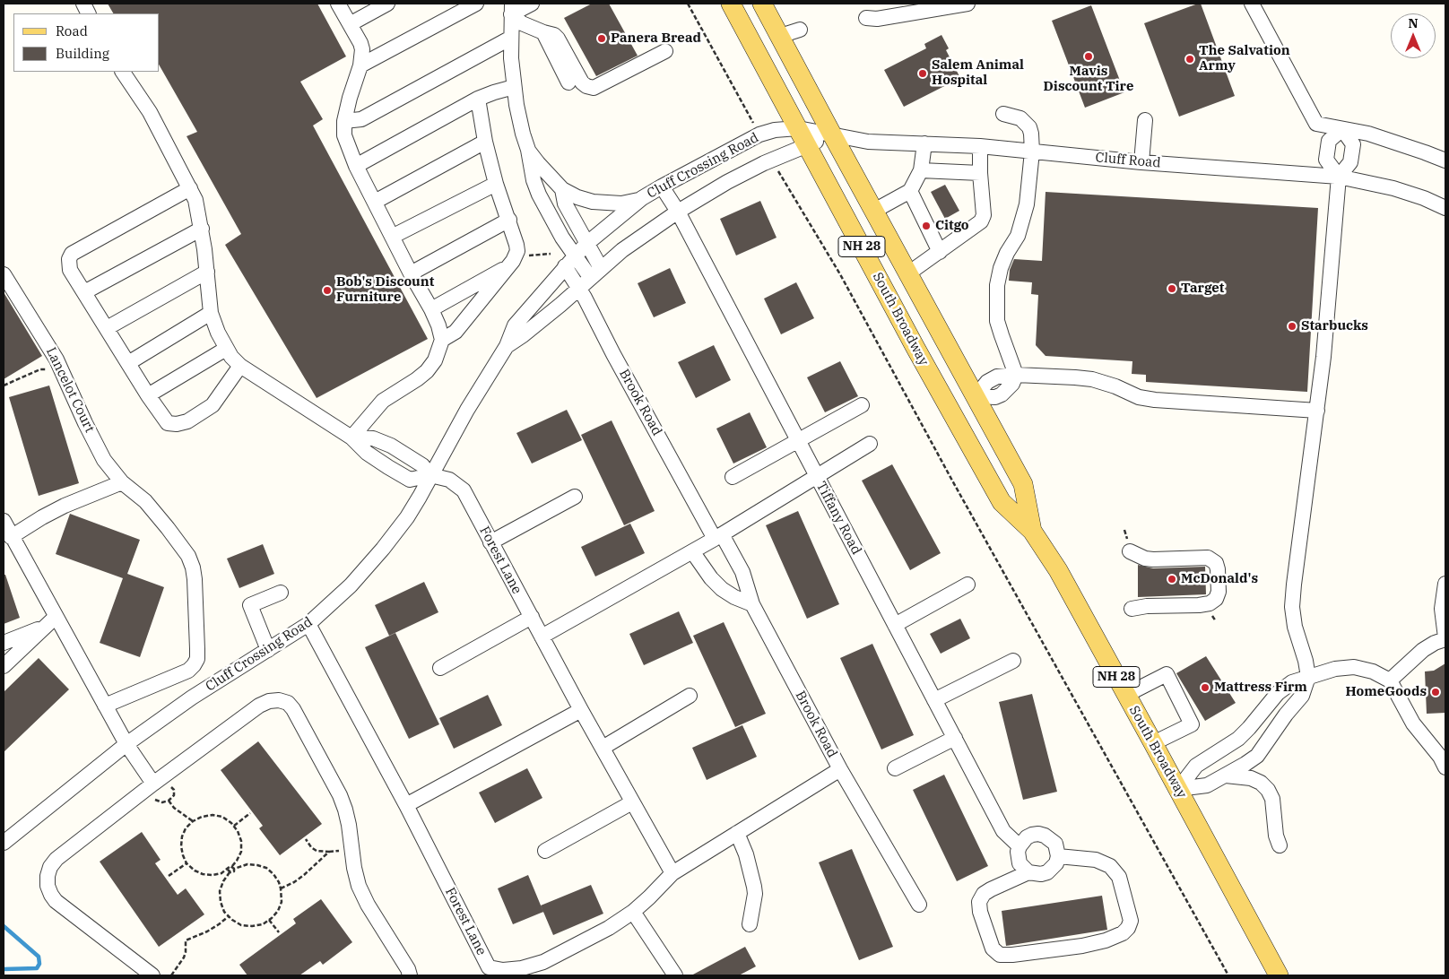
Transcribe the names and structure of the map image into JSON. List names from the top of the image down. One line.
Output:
{"streets":{"main road":["NH 28","South Broadway"],"street":["Cluff Road","Cluff Crossing Road","Lancelot Court","Brook Road","Tiffany Road","Forest Lane"]},"crossings":[["Cluff Road","Cluff Crossing Road"],["Cluff Road","South Broadway"],["Cluff Crossing Road","South Broadway"],["Cluff Crossing Road","Brook Road"],["Cluff Crossing Road","Tiffany Road"],["Cluff Crossing Road","Forest Lane"],["Brook Road","Forest Lane"]],"places":["Panera Bread","Mavis Discount Tire","The Salvation Army","Salem Animal Hospital","Citgo","Target","Bob's Discount Furniture","Starbucks","McDonald's","Mattress Firm","HomeGoods"],"legend":["Road","Building"],"north":"top"}
